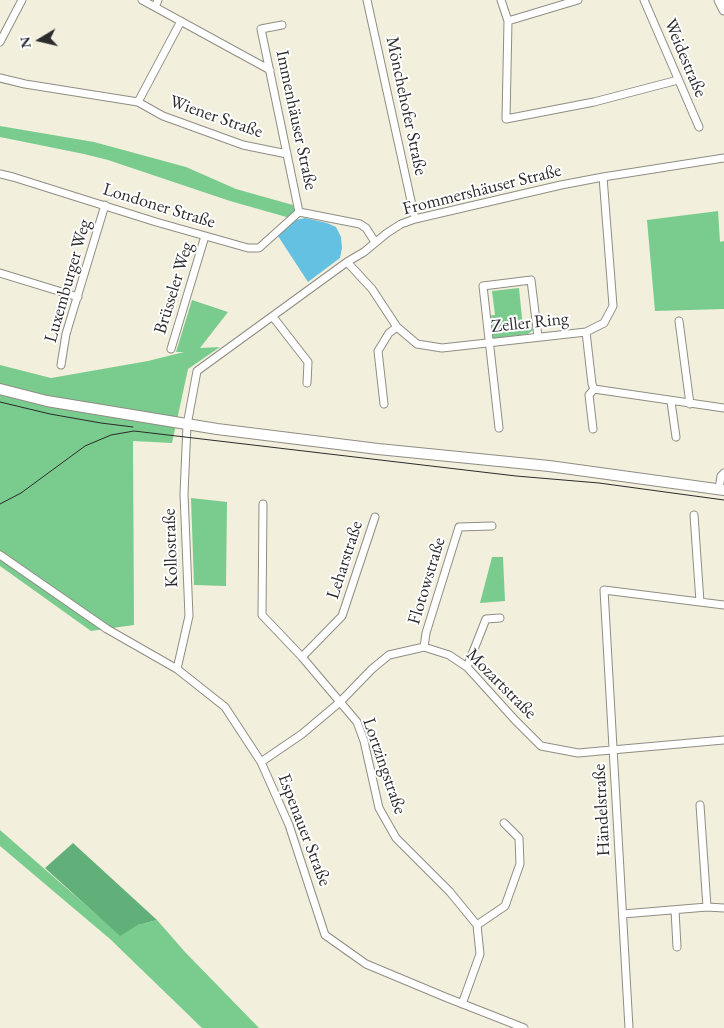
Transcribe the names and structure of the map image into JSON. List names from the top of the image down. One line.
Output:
{"streets":{"street":["Weidestraße","Mönchehofer Straße","Wiener Straße","Immenhäuser Straße","Frommershäuser Straße","Londoner Straße","Luxemburger Weg","Brüsseler Weg","Zeller Ring","Kollostraße","Leharstraße","Flotowstraße","Mozartstraße","Lortzingstraße","Händelstraße","Espenauer Straße"]},"crossings":[["Mönchehofer Straße","Frommershäuser Straße"],["Wiener Straße","Immenhäuser Straße"],["Immenhäuser Straße","Frommershäuser Straße"],["Immenhäuser Straße","Londoner Straße"],["Frommershäuser Straße","Zeller Ring"],["Frommershäuser Straße","Kollostraße"],["Londoner Straße","Luxemburger Weg"],["Londoner Straße","Brüsseler Weg"],["Kollostraße","Espenauer Straße"],["Leharstraße","Lortzingstraße"],["Flotowstraße","Mozartstraße"],["Mozartstraße","Händelstraße"]],"north":"left"}
